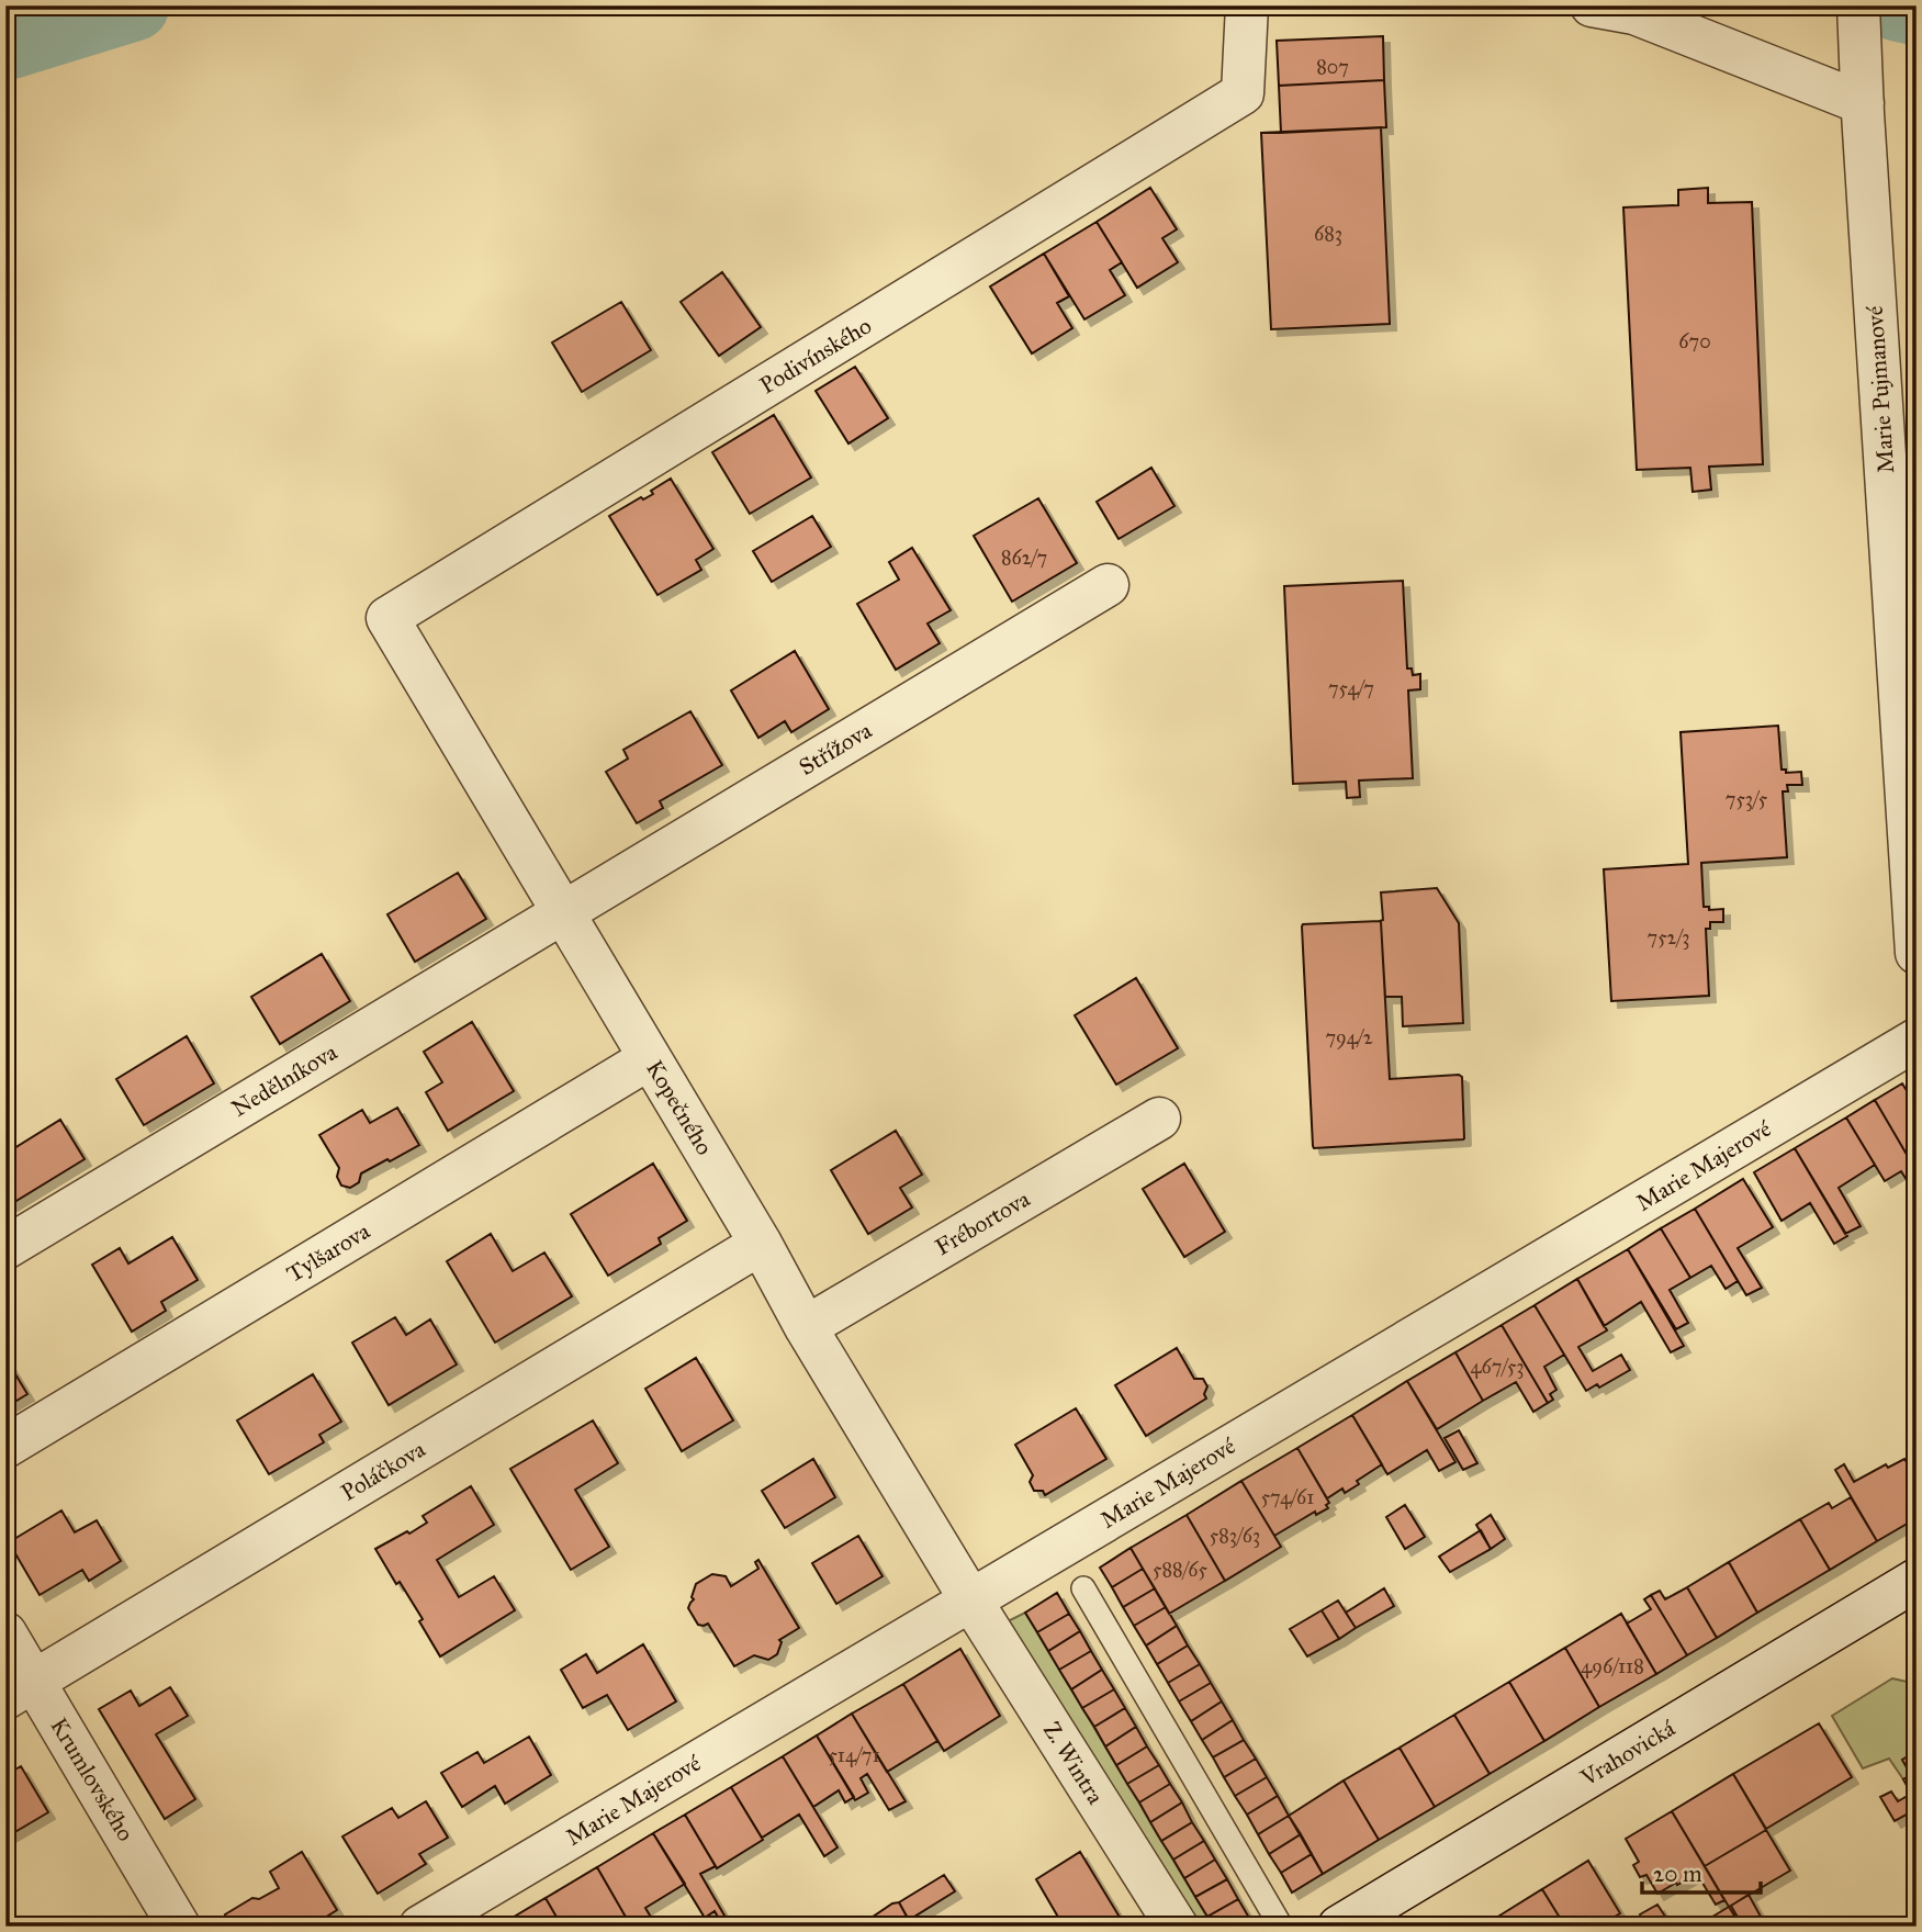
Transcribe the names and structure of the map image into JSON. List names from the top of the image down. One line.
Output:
{"streets":{"street":["Podivínského","Marie Pujmanové","Střížova","Nedělníkova","Kopečného","Marie Majerové","Frébortova","Tylšarova","Poláčkova","Vrahovická","Z. Wintra","Krumlovského"]},"crossings":[["Podivínského","Kopečného"],["Střížova","Nedělníkova"],["Střížova","Kopečného"],["Nedělníkova","Kopečného"],["Kopečného","Marie Majerové"],["Kopečného","Frébortova"],["Kopečného","Tylšarova"],["Kopečného","Poláčkova"],["Kopečného","Z. Wintra"],["Marie Majerové","Z. Wintra"],["Poláčkova","Krumlovského"]],"house_numbers":["807","683","670","862/7","754/7","753/5","752/3","794/2","467/53","574/61","583/63","588/65","496/118","514/71"],"scale_bar":"20 m"}
